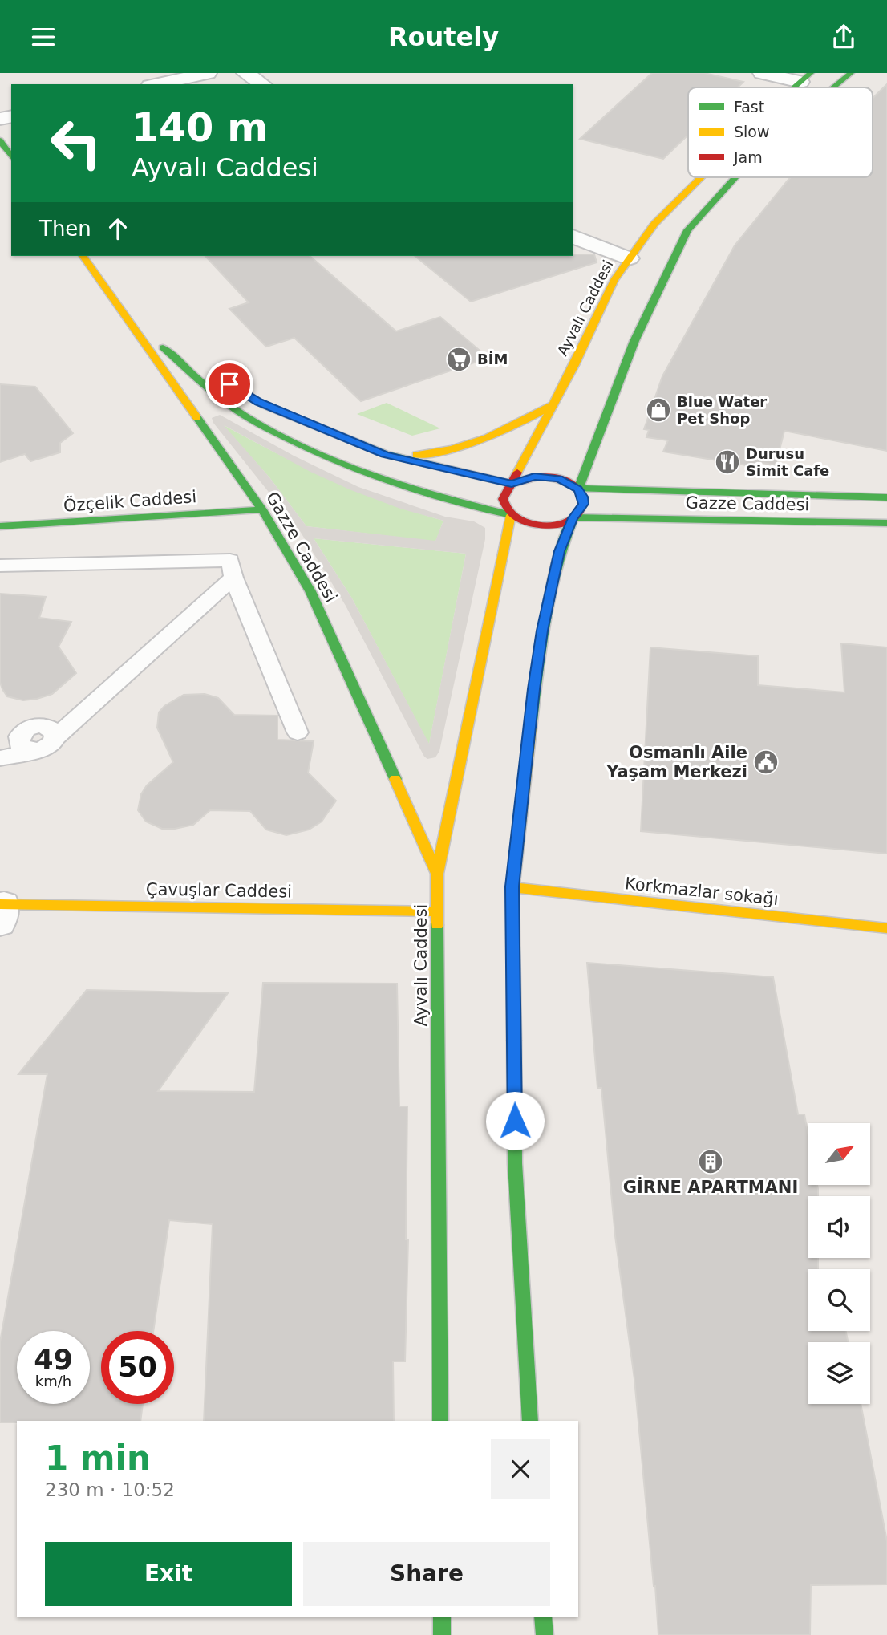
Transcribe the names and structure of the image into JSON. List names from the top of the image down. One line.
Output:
{"streets":{"main road":["Ayvalı Caddesi","Özçelik Caddesi","Gazze Caddesi","Çavuşlar Caddesi","Korkmazlar sokağı"]},"crossings":[["Ayvalı Caddesi","Gazze Caddesi"],["Ayvalı Caddesi","Çavuşlar Caddesi"],["Özçelik Caddesi","Gazze Caddesi"]],"places":{"supermarket":["BİM"],"shop":["Blue Water Pet Shop"],"restaurant":["Durusu Simit Cafe"],"public building":["Osmanlı Aile Yaşam Merkezi"],"building":["GİRNE APARTMANI"]},"legend":["Fast","Slow","Jam"],"north":"top right","page":{"header":"Routely","turn":["140 m","Ayvalı Caddesi"],"then":"Then","speed":"49 km/h","limit":"50","heading":["1 min","230 m · 10:52"],"buttons":["Exit","Share"]}}
